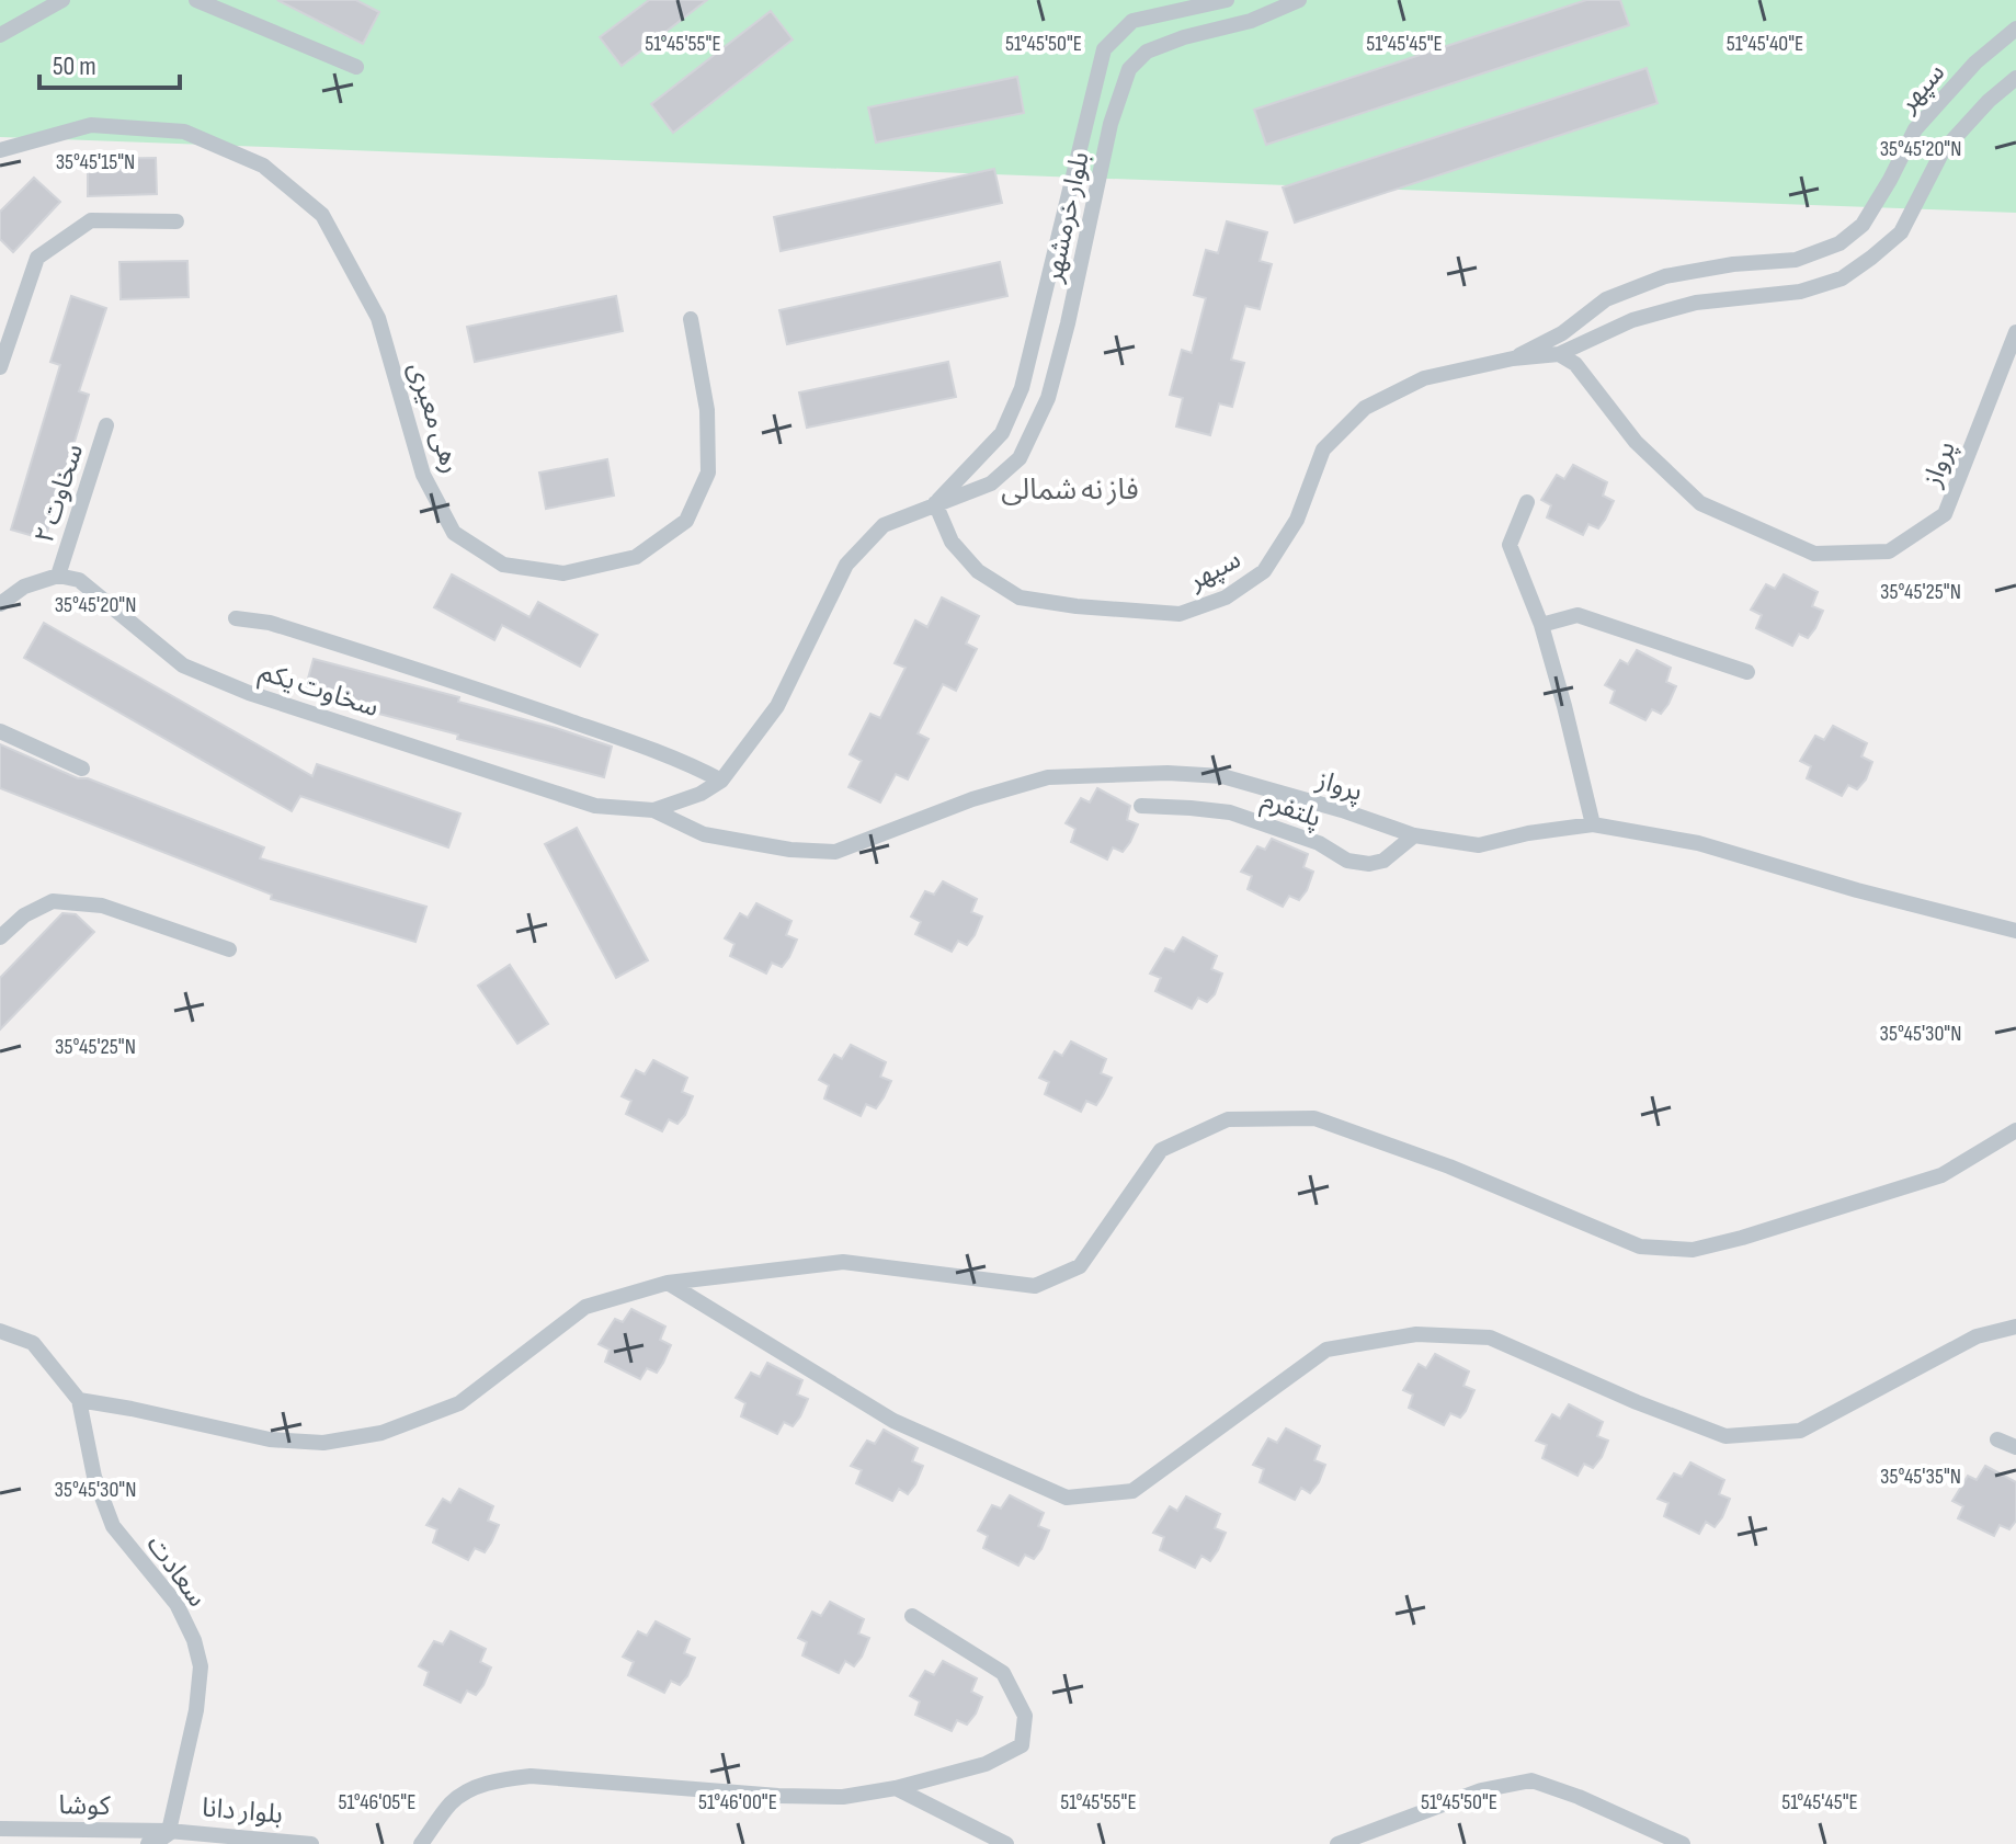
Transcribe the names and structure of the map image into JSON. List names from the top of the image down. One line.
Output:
{"streets":{"street":["سپهر","بلوار خرمشهر","رهی معیری","پرواز","سخاوت ۲","سخاوت یکم","پلتفرم","سعادت","کوشا","بلوار دانا"]},"crossings":[["سپهر","بلوار خرمشهر"],["سپهر","پرواز"],["بلوار خرمشهر","پرواز"],["بلوار خرمشهر","سخاوت یکم"],["پرواز","سخاوت یکم"],["پرواز","پلتفرم"],["سخاوت ۲","سخاوت یکم"],["سعادت","کوشا"],["سعادت","بلوار دانا"],["کوشا","بلوار دانا"]],"districts":["فاز نه شمالی"],"scale_bar":"50 m","coordinates":["51°45'55\"E","51°45'50\"E","51°45'45\"E","51°45'40\"E","35°45'20\"N","35°45'15\"N","35°45'25\"N","35°45'30\"N","35°45'35\"N","51°46'05\"E","51°46'00\"E"]}
